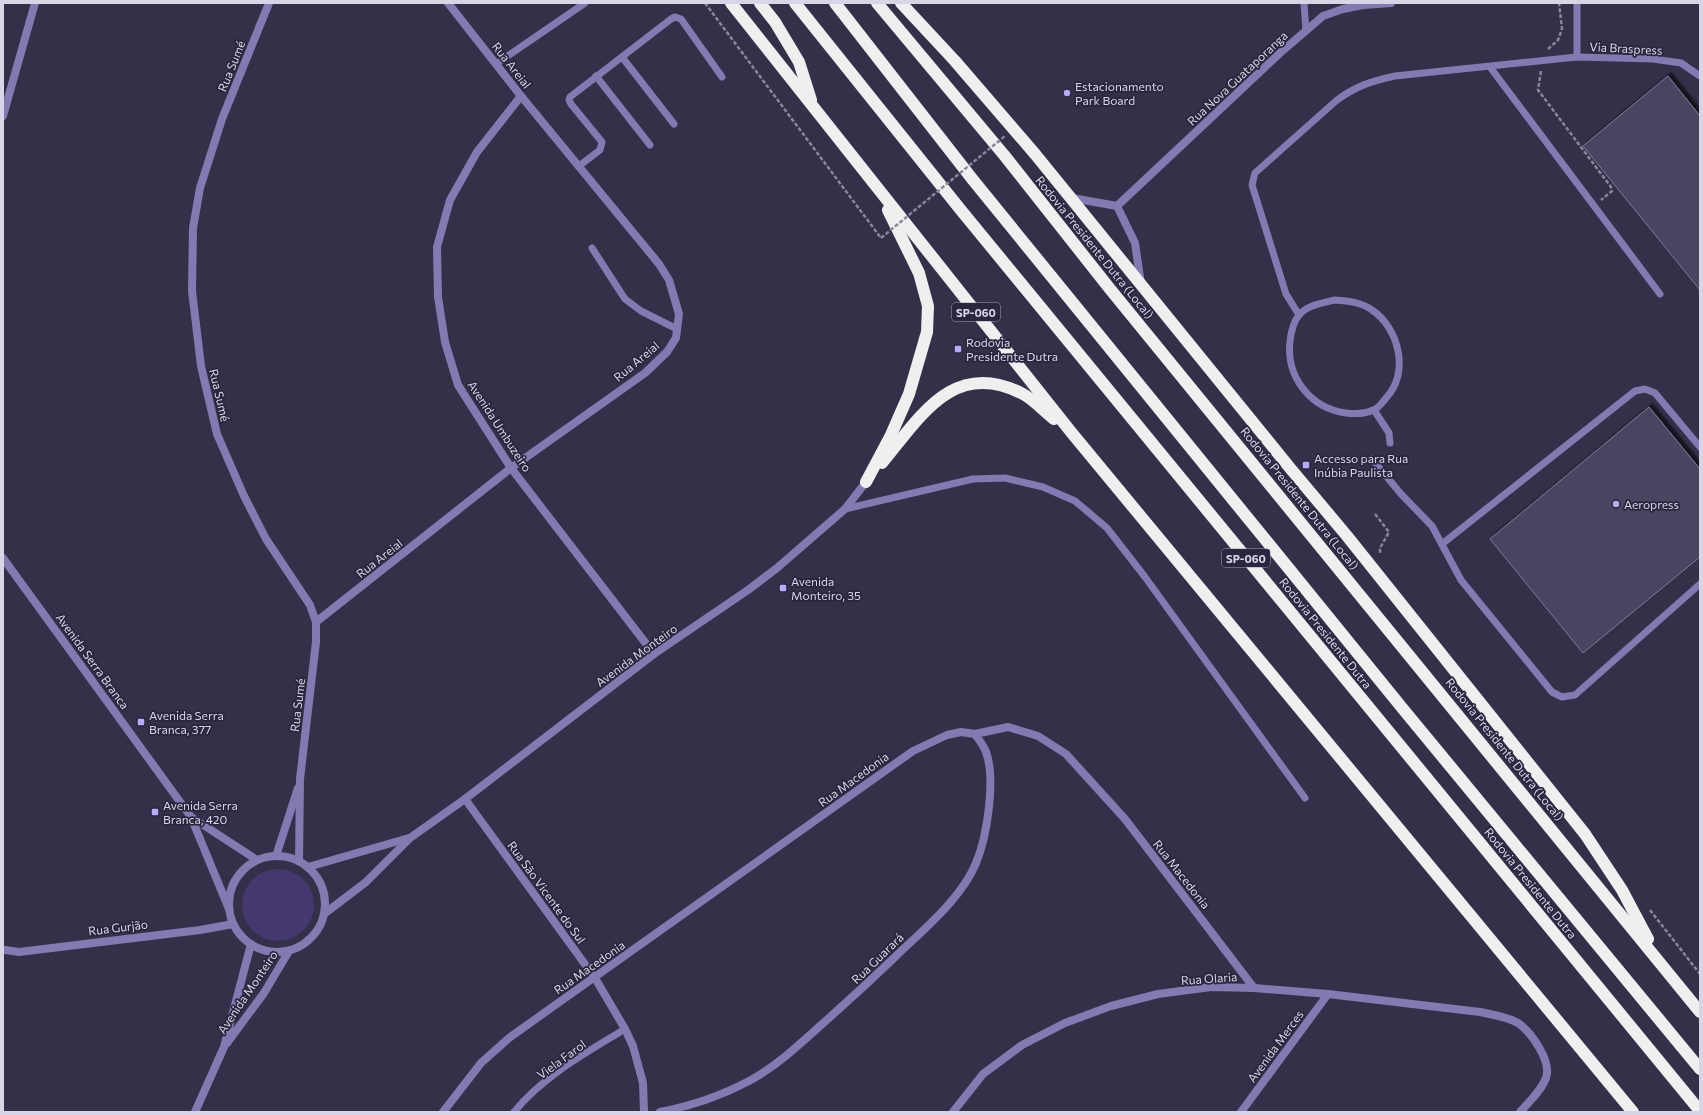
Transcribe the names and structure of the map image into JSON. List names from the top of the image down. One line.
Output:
{"streets":{"highway":["Rodovia Presidente Dutra (Local)","SP-060","Rodovia Presidente Dutra"],"street":["Rua Areial","Rua Sumé","Rua Nova Guataporanga","Avenida Umbuzeiro","Avenida Monteiro","Avenida Serra Branca","Rua Macedonia","Rua São Vicente do Sul","Rua Gurjão","Rua Guarará","Rua Olaria","Avenida Merces"],"lane":["Via Braspress","Viela Farol"]},"crossings":[["Rua Areial","Rua Sumé"],["Rua Areial","Avenida Umbuzeiro"],["Rua Sumé","Avenida Monteiro"],["Rua Sumé","Avenida Serra Branca"],["Rua Sumé","Rua Gurjão"],["Avenida Umbuzeiro","Avenida Monteiro"],["Avenida Monteiro","Avenida Serra Branca"],["Avenida Monteiro","Rua São Vicente do Sul"],["Avenida Monteiro","Rua Gurjão"],["Avenida Serra Branca","Rua Gurjão"],["Rua Macedonia","Rua São Vicente do Sul"],["Rua Macedonia","Rua Guarará"],["Rua Macedonia","Rua Olaria"],["Rua São Vicente do Sul","Viela Farol"],["Rua Olaria","Avenida Merces"]],"places":{"other":["Estacionamento Park Board","Aeropress"],"transit":["Rodovia Presidente Dutra","Accesso para Rua Inúbia Paulista","Avenida Monteiro, 35","Avenida Serra Branca, 377","Avenida Serra Branca, 420"]}}
